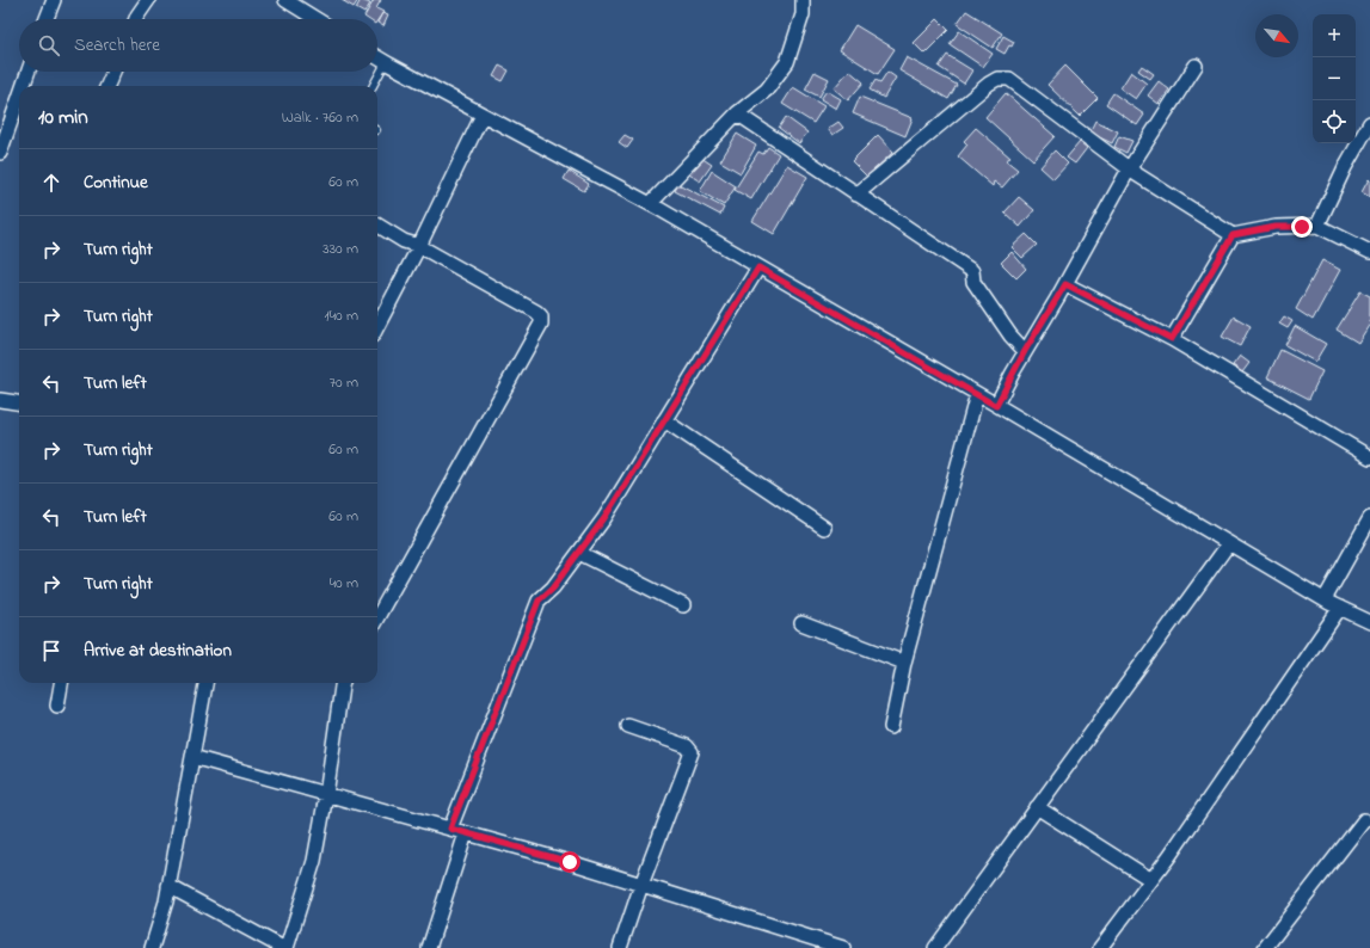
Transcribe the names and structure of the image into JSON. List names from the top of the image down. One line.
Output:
{"north":"bottom right","page":{"map_buttons":["+","−"],"search":"Search here","heading":["10 min","Walk · 760 m"],"list":[["Continue","60 m"],["Turn right","330 m"],["Turn right","140 m"],["Turn left","70 m"],["Turn right","60 m"],["Turn left","60 m"],["Turn right","40 m"],"Arrive at destination"]}}
